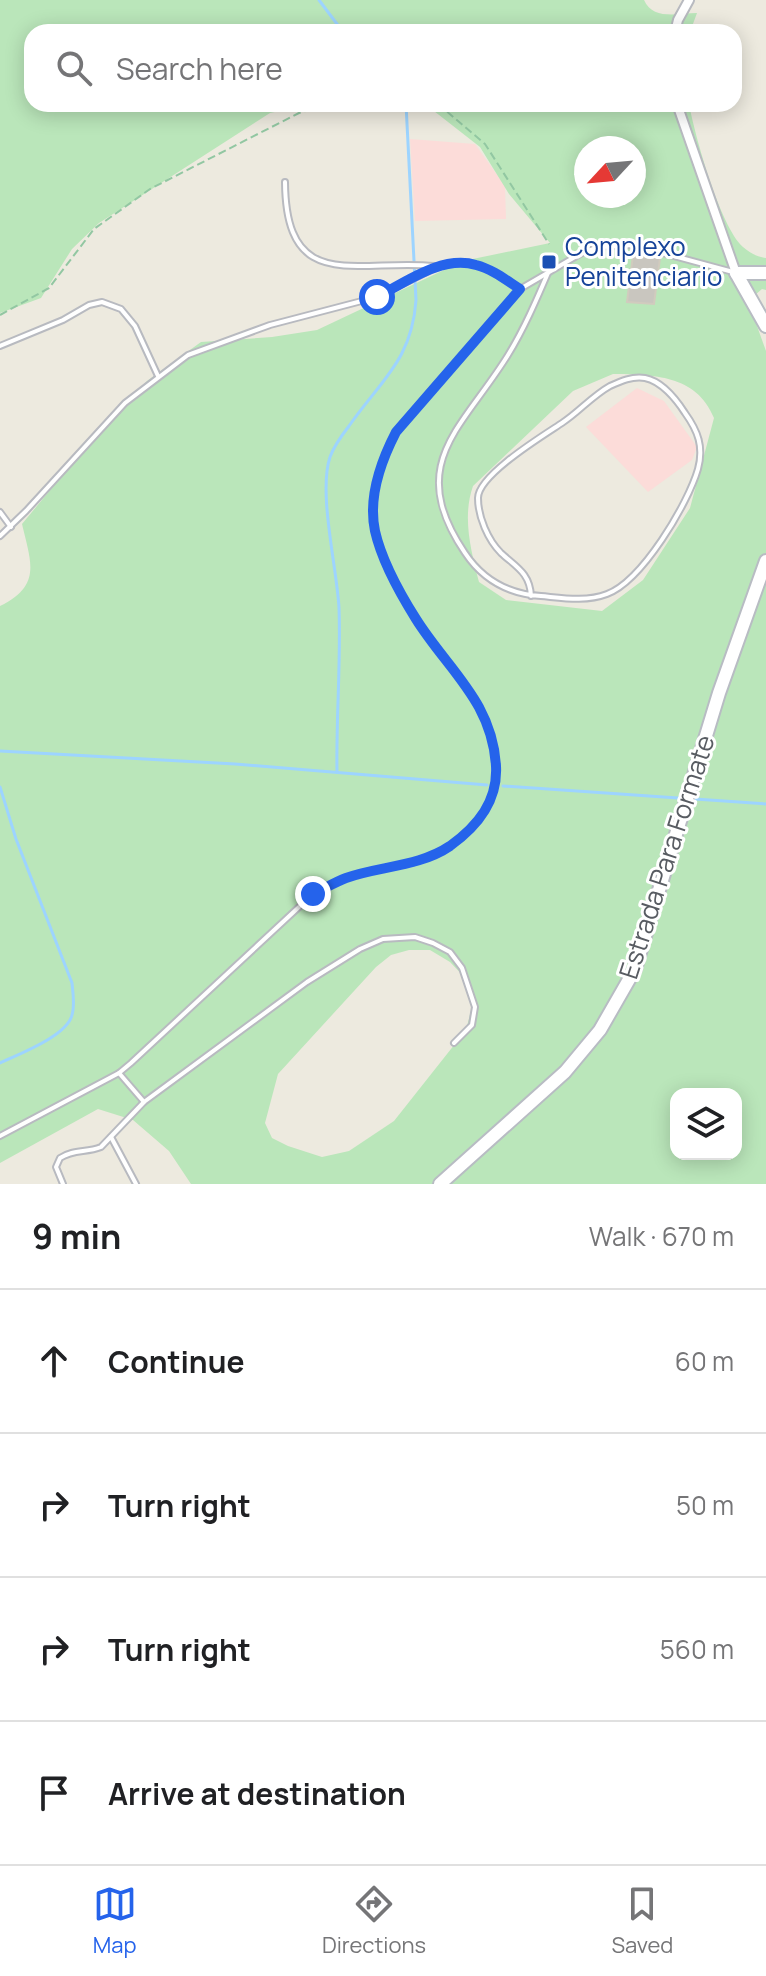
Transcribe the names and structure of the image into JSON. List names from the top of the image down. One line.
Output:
{"streets":{"street":["Estrada Para Formate"]},"places":{"transit":["Complexo Penitenciario"]},"north":"bottom left","page":{"search":"Search here","heading":["9 min","Walk · 670 m"],"list":[["Continue","60 m"],["Turn right","50 m"],["Turn right","560 m"],"Arrive at destination"],"nav":["Map","Directions","Saved"]}}
